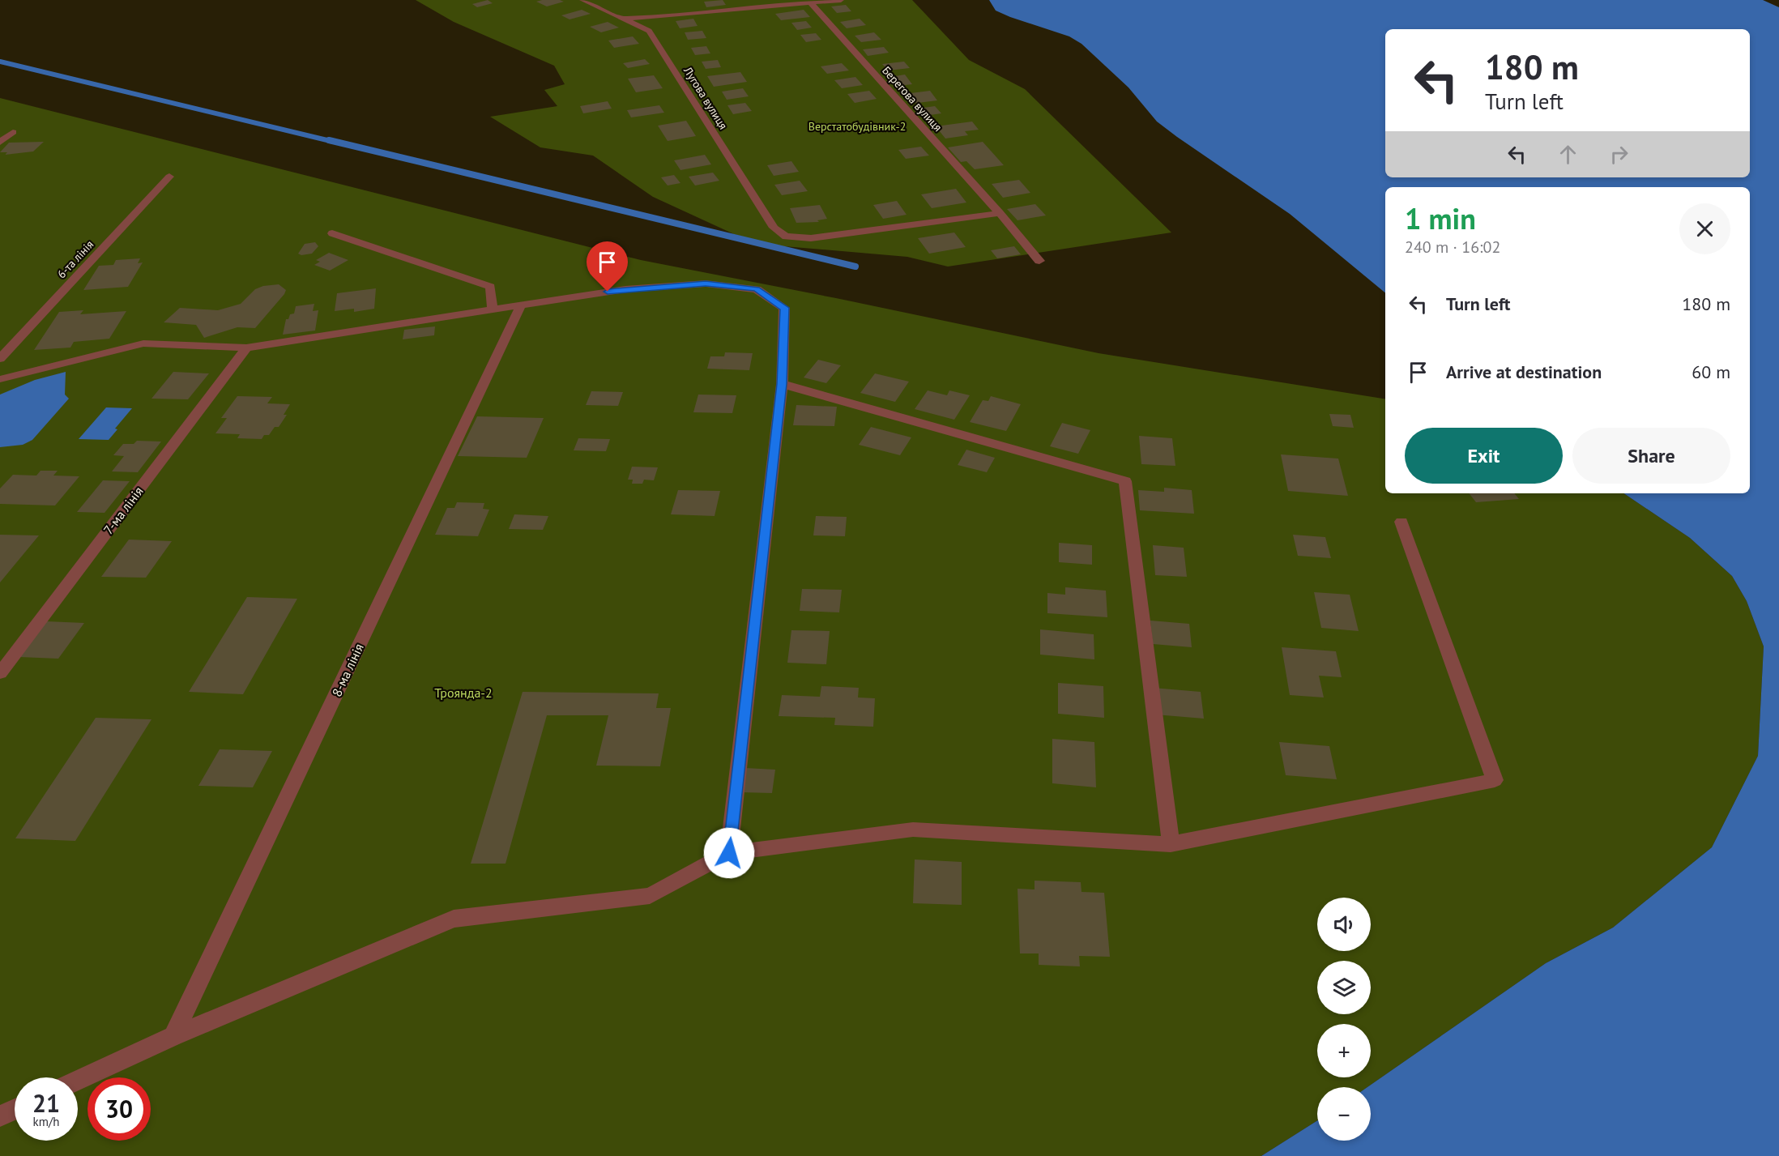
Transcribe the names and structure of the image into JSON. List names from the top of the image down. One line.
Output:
{"streets":{"street":["Лугова вулиця","Берегова вулиця","6-та лінія","7-ма лінія","8-ма лінія"]},"crossings":[["Лугова вулиця","Берегова вулиця"]],"parks":["Верстатобудівник-2","Троянда-2"],"page":{"turn":["180 m","Turn left"],"heading":["1 min","240 m · 16:02"],"list":[{"name":"Turn left","value":"180 m"},{"name":"Arrive at destination","value":"60 m"}],"buttons":["Exit","Share"],"map_buttons":["+","−"],"speed":"21 km/h","limit":"30"}}
